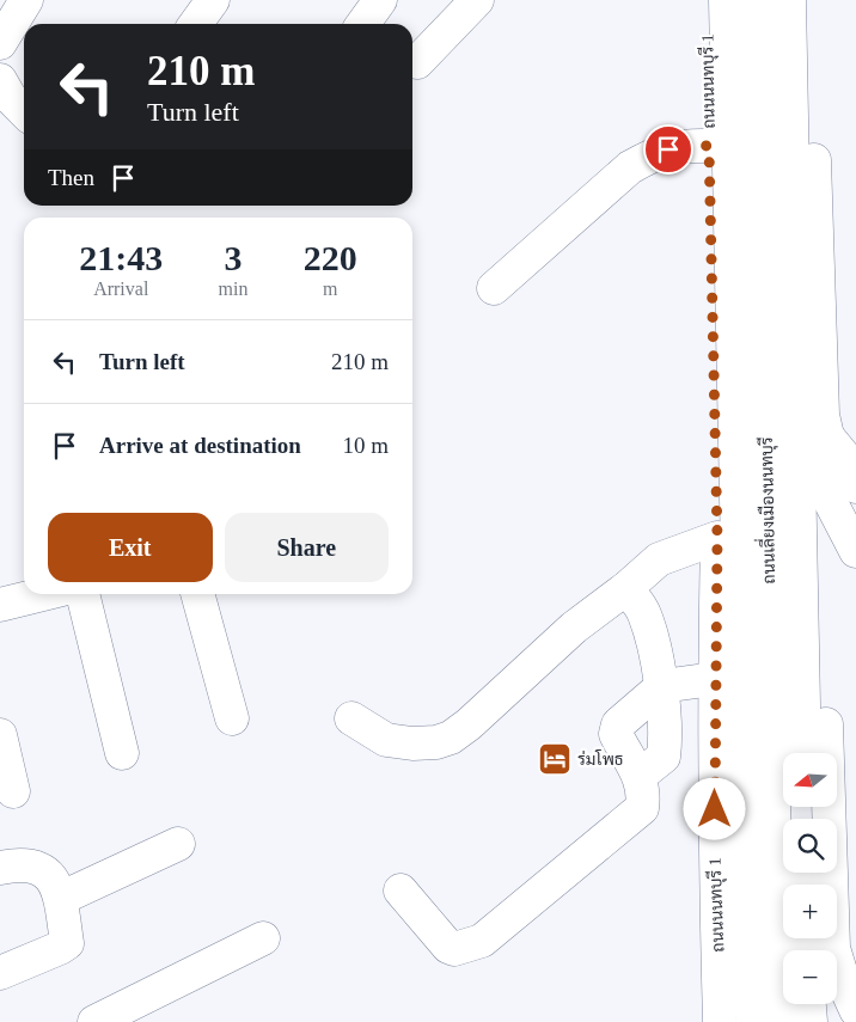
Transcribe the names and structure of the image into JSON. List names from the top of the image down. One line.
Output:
{"streets":{"main road":["ถนนนนทบุรี 1","ถนนเลี่ยงเมืองนนทบุรี"]},"places":{"hotel":["ร่มโพธ"]},"north":"left","page":{"turn":["210 m","Turn left"],"then":"Then","eta":["21:43","Arrival","3","min","220","m"],"list":[{"name":"Turn left","value":"210 m"},{"name":"Arrive at destination","value":"10 m"}],"buttons":["Exit","Share"],"map_buttons":["+","−"]}}
